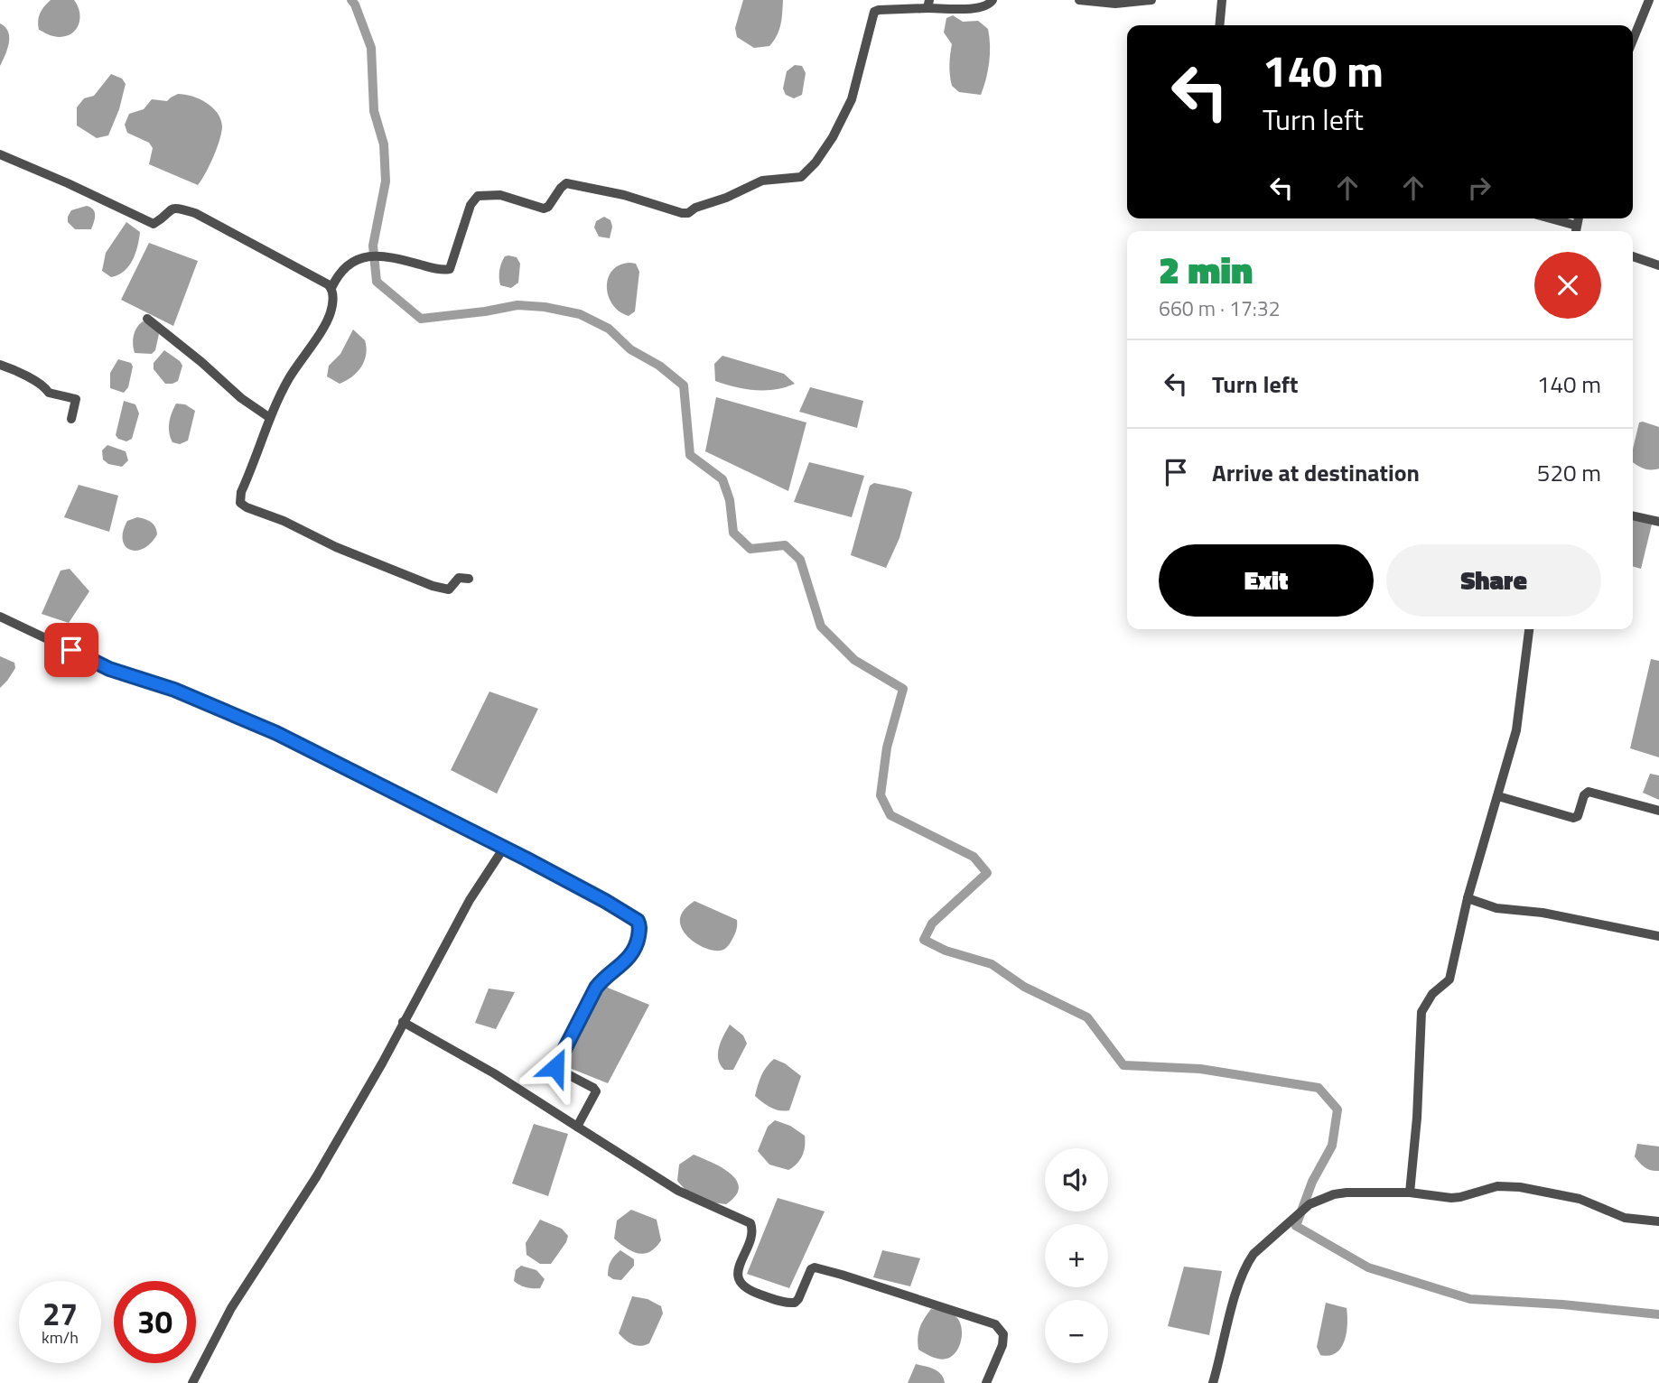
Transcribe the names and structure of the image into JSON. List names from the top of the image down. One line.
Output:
{"page":{"turn":["140 m","Turn left"],"heading":["2 min","660 m · 17:32"],"list":[{"name":"Turn left","value":"140 m"},{"name":"Arrive at destination","value":"520 m"}],"buttons":["Exit","Share"],"map_buttons":["+","−"],"speed":"27 km/h","limit":"30"}}
